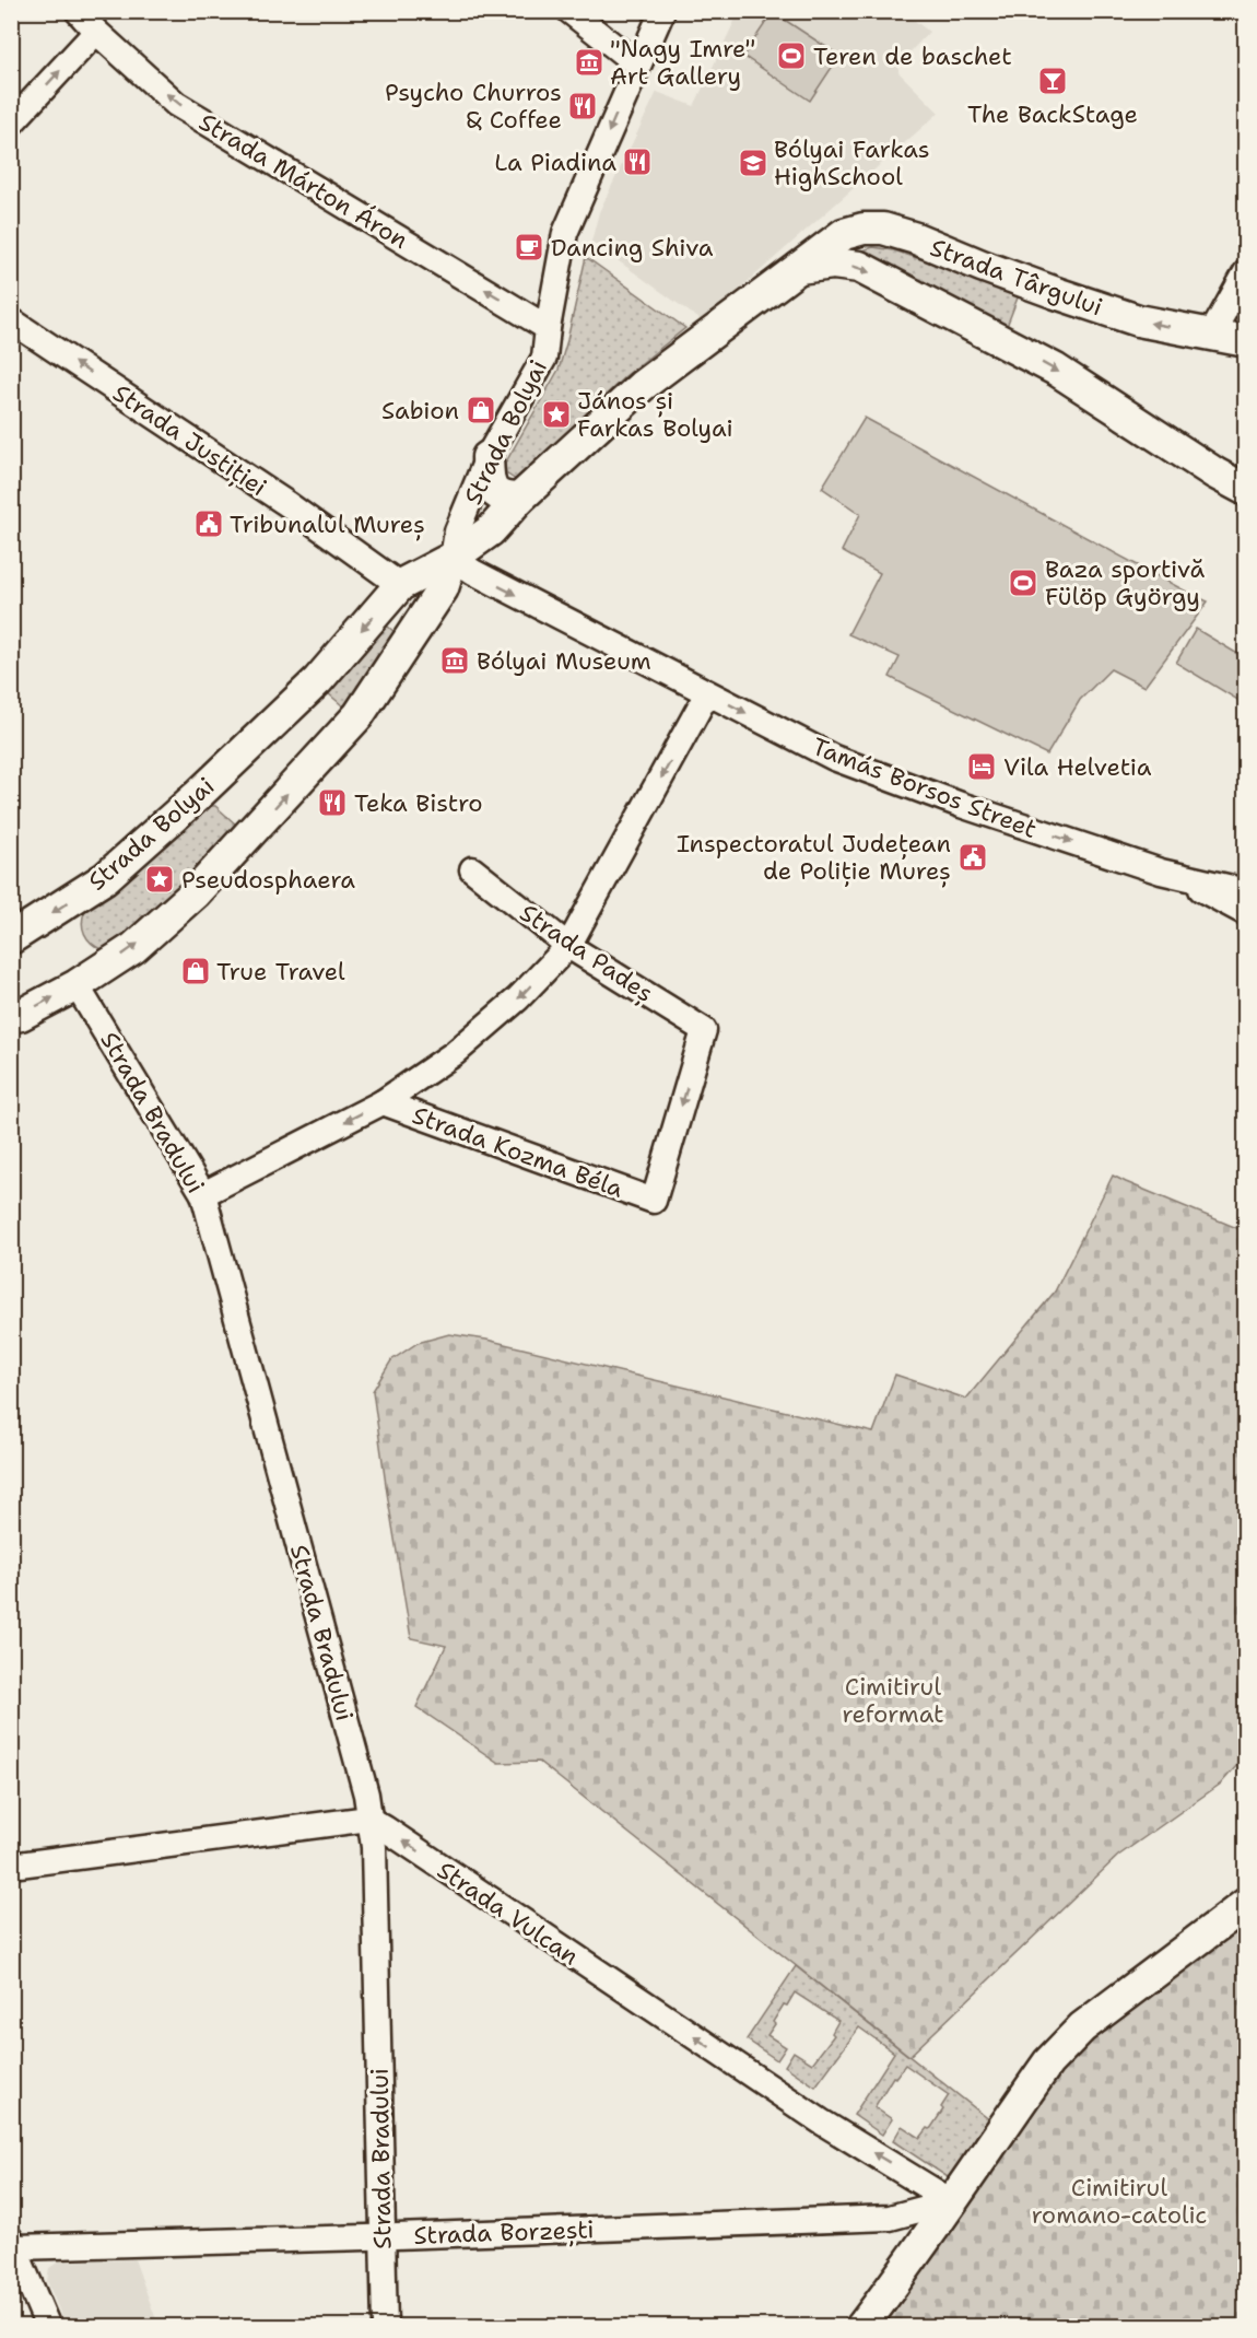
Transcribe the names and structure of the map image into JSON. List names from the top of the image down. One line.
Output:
{"streets":{"street":["Strada Márton Áron","Strada Târgului","Strada Bolyai","Strada Justiției","Tamás Borsos Street","Strada Padeș","Strada Bradului","Strada Kozma Béla","Strada Vulcan","Strada Borzești"]},"crossings":[["Strada Márton Áron","Strada Bolyai"],["Strada Târgului","Strada Bolyai"],["Strada Bolyai","Strada Justiției"],["Strada Bolyai","Tamás Borsos Street"],["Strada Bolyai","Strada Bradului"],["Strada Padeș","Strada Kozma Béla"],["Strada Bradului","Strada Vulcan"],["Strada Bradului","Strada Borzești"],["Strada Vulcan","Strada Borzești"]],"one_way":["Strada Márton Áron","Strada Justiției","Tamás Borsos Street","Strada Vulcan"],"parks":["Cimitirul reformat","Cimitirul romano-catolic"],"places":{"sports":["Teren de baschet","Baza sportivă Fülöp György"],"museum":["\"Nagy Imre\" Art Gallery","Bólyai Museum"],"bar":["The BackStage"],"restaurant":["Psycho Churros & Coffee","La Piadina","Teka Bistro"],"school or university":["Bólyai Farkas HighSchool"],"cafe":["Dancing Shiva"],"shop":["Sabion","True Travel"],"place":["János și Farkas Bolyai","Pseudosphaera"],"public building":["Tribunalul Mureș","Inspectoratul Județean de Poliție Mureș"],"hotel":["Vila Helvetia"]}}
